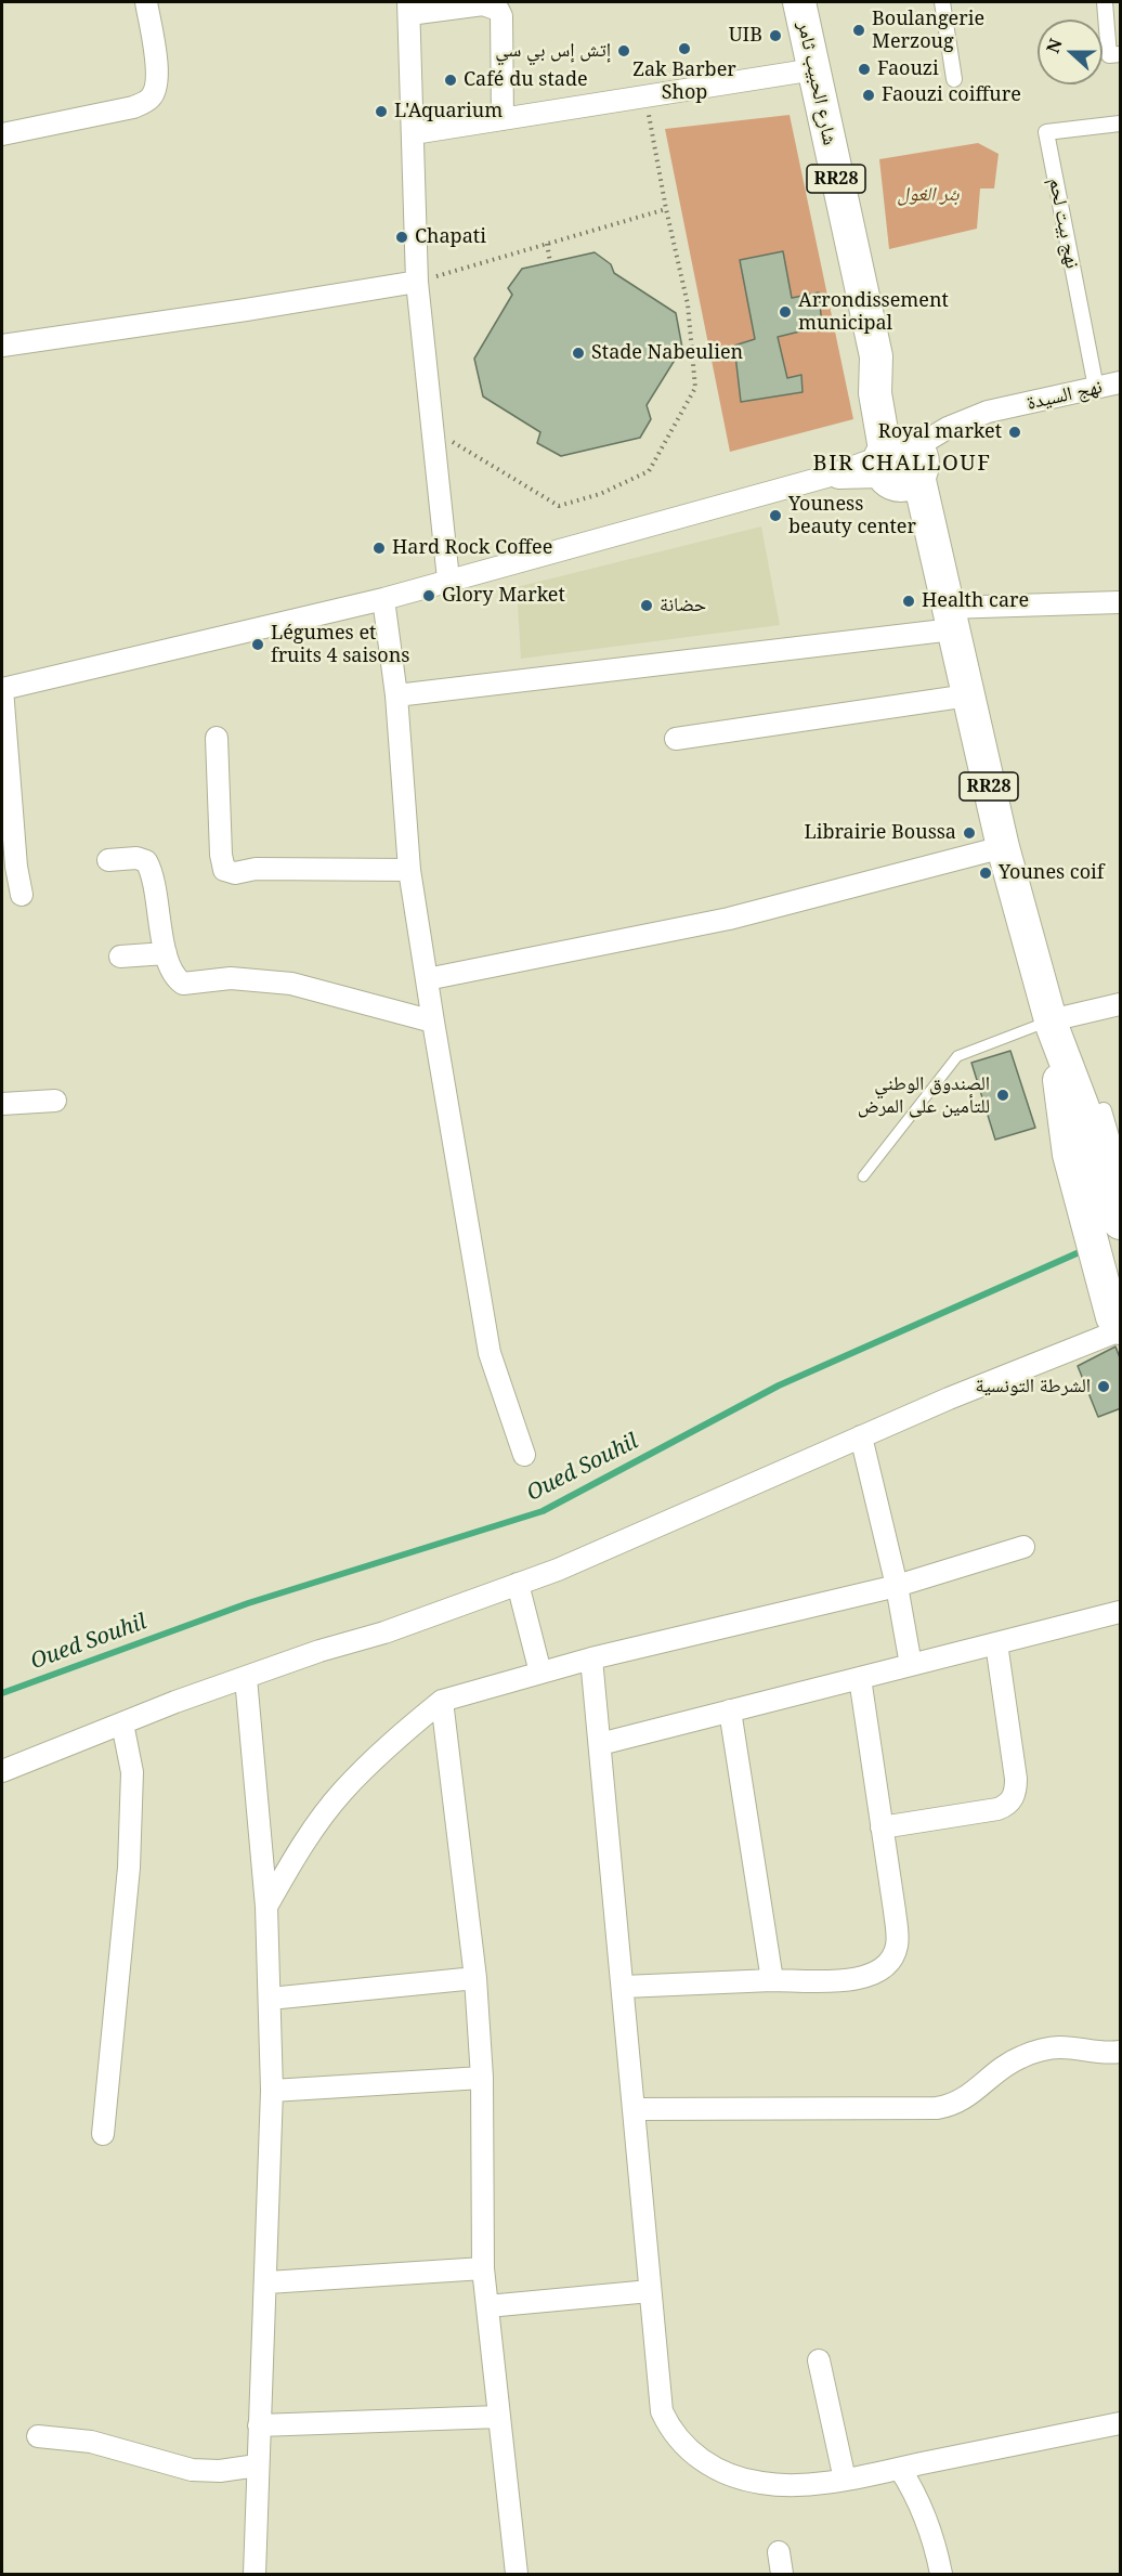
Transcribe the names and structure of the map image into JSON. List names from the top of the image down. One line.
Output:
{"streets":{"main road":["شارع الحبيب ثامر","RR28"],"street":["نهج بيت لحم","نهج السيدة"]},"crossings":[["شارع الحبيب ثامر","RR28"],["شارع الحبيب ثامر","نهج السيدة"],["RR28","نهج السيدة"],["نهج بيت لحم","نهج السيدة"]],"districts":["BIR CHALLOUF"],"water":["Oued Souhil"],"parks":["بئر الغول"],"places":["Boulangerie Merzoug","UIB","Zak Barber Shop","إتش إس بي سي","Faouzi","Café du stade","Faouzi coiffure","L'Aquarium","Chapati","Arrondissement municipal","Stade Nabeulien","Royal market","Youness beauty center","Hard Rock Coffee","Glory Market","Health care","حضانة","Légumes et fruits 4 saisons","Librairie Boussa","Younes coif","الصندوق الوطني للتأمين على المرض","الشرطة التونسية"],"north":"left"}
